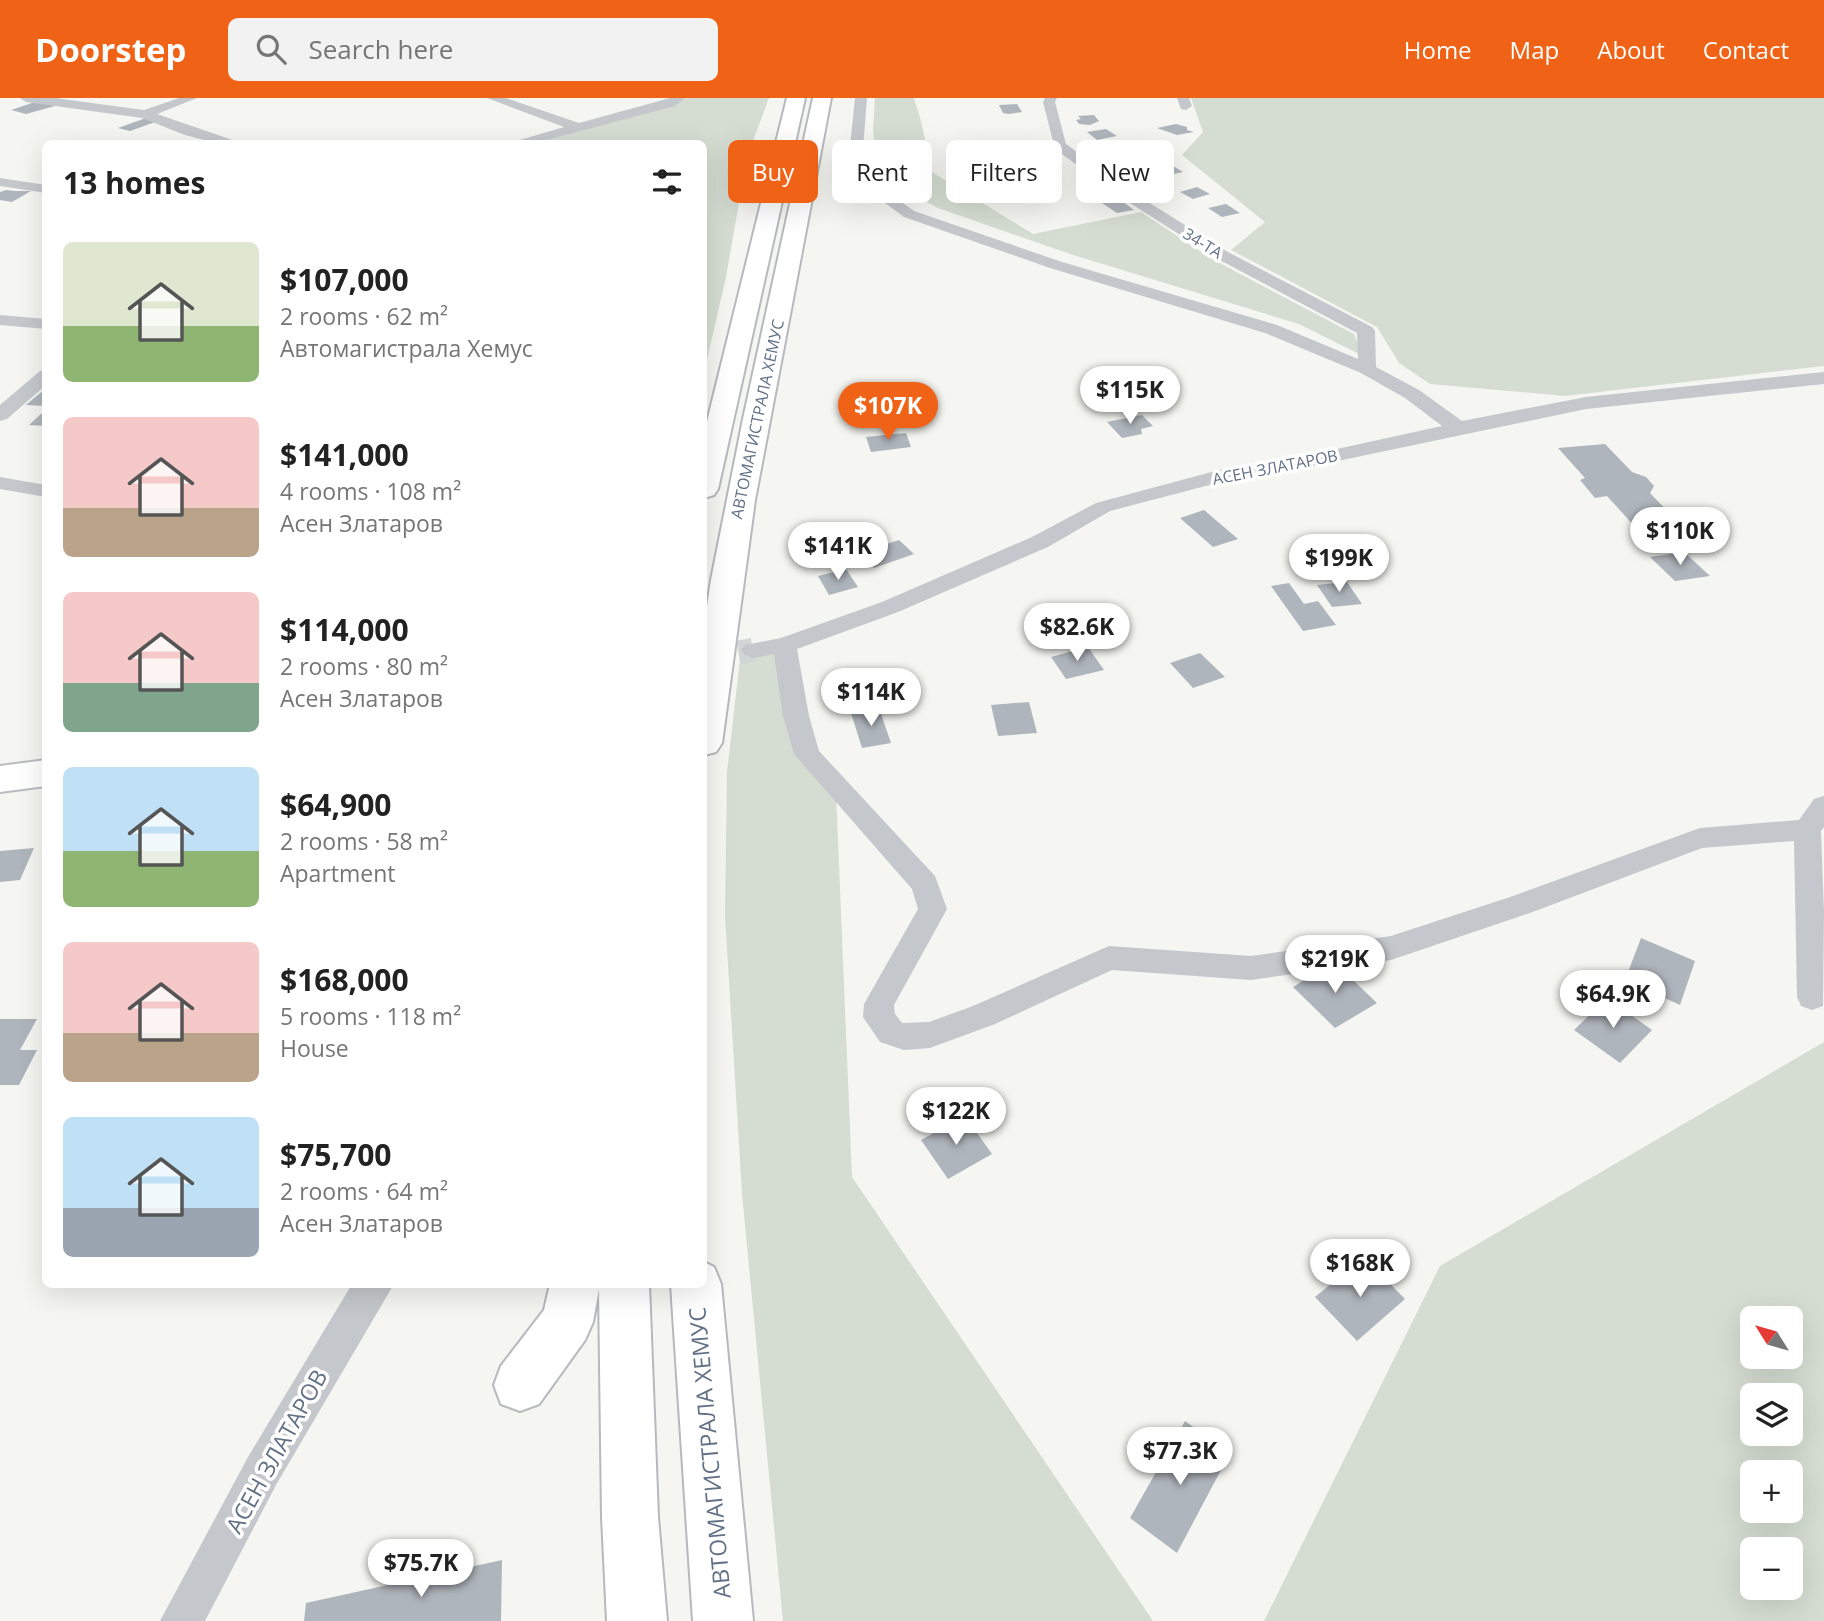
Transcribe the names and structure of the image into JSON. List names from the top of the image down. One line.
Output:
{"streets":{"main road":["АВТОМАГИСТРАЛА ХЕМУС"],"street":["34-ТА","АСЕН ЗЛАТАРОВ"]},"north":"top left","page":{"header":"Doorstep","search":"Search here","nav":["Home","Map","About","Contact"],"chip":["Buy","Rent","Filters","New"],"heading":"13 homes","list":[{"name":"$107,000","note":"2 rooms · 62 m² · Автомагистрала Хемус"},{"name":"$141,000","note":"4 rooms · 108 m² · Асен Златаров"},{"name":"$114,000","note":"2 rooms · 80 m² · Асен Златаров"},{"name":"$64,900","note":"2 rooms · 58 m² · Apartment"},{"name":"$168,000","note":"5 rooms · 118 m² · House"},{"name":"$75,700","note":"2 rooms · 64 m² · Асен Златаров"}],"price":["$115K","$107K","$110K","$141K","$199K","$82.6K","$114K","$219K","$64.9K","$122K","$168K","$77.3K","$75.7K"],"map_buttons":["+","−"]}}
